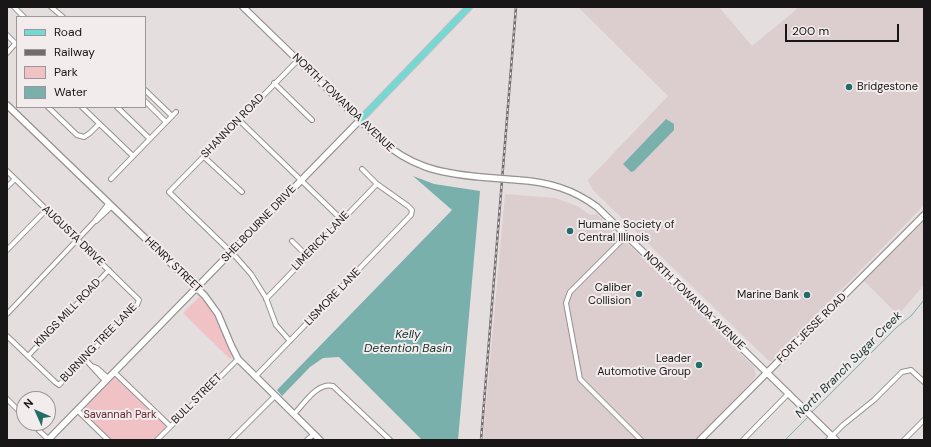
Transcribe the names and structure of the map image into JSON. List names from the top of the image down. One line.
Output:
{"streets":{"main road":["NORTH TOWANDA AVENUE","SHELBOURNE DRIVE","HENRY STREET","FORT JESSE ROAD"],"street":["SHANNON ROAD","AUGUSTA DRIVE","LIMERICK LANE","LISMORE LANE","KINGS MILL ROAD","BURNING TREE LANE","BULL STREET"]},"crossings":[["NORTH TOWANDA AVENUE","SHANNON ROAD"],["NORTH TOWANDA AVENUE","SHELBOURNE DRIVE"],["NORTH TOWANDA AVENUE","FORT JESSE ROAD"],["SHANNON ROAD","SHELBOURNE DRIVE"],["SHELBOURNE DRIVE","HENRY STREET"],["AUGUSTA DRIVE","KINGS MILL ROAD"],["AUGUSTA DRIVE","BURNING TREE LANE"],["LIMERICK LANE","LISMORE LANE"],["HENRY STREET","LISMORE LANE"],["HENRY STREET","BULL STREET"],["KINGS MILL ROAD","BURNING TREE LANE"]],"water":["Kelly Detention Basin","North Branch Sugar Creek"],"parks":["Savannah Park"],"places":["Bridgestone","Humane Society of Central Illinois","Caliber Collision","Marine Bank","Leader Automotive Group"],"legend":["Road","Railway","Park","Water"],"scale_bar":"200 m","north":"top left"}
